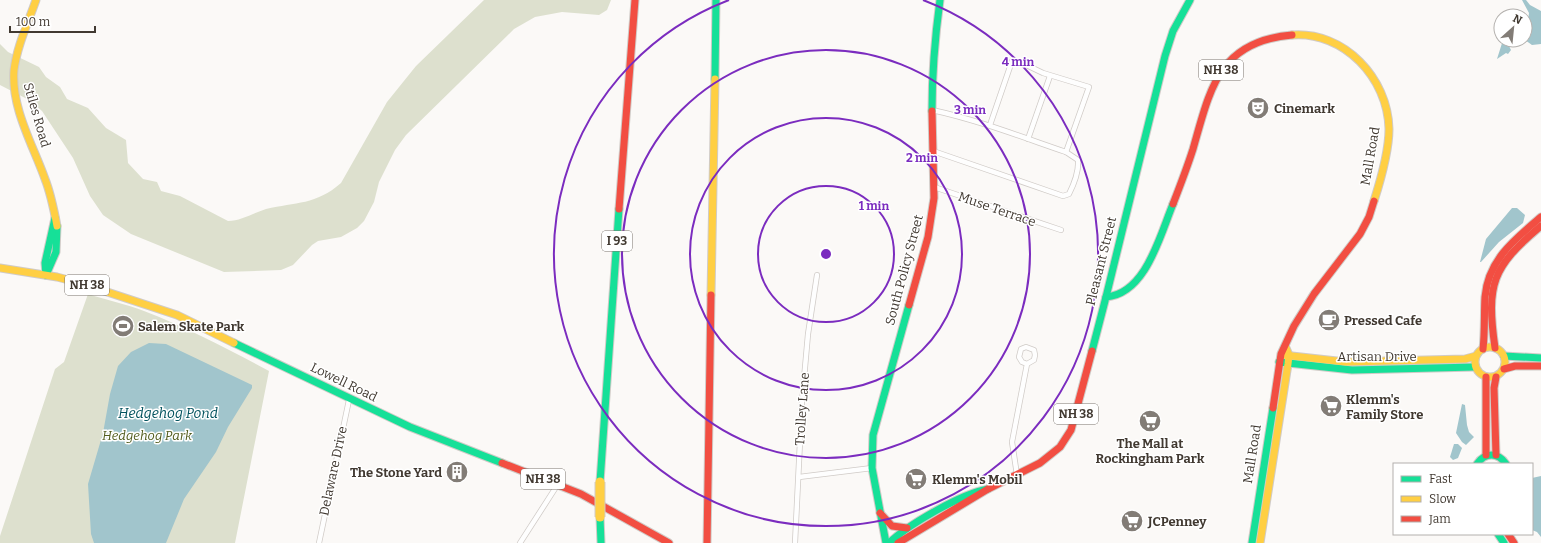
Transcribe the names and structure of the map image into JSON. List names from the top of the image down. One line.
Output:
{"streets":{"main road":["NH 38","Stiles Road","Mall Road","I 93","Pleasant Street","South Policy Street","Artisan Drive","Lowell Road"],"street":["Muse Terrace","Trolley Lane","Delaware Drive"]},"crossings":[["Stiles Road","Lowell Road"],["Mall Road","Pleasant Street"],["Mall Road","Artisan Drive"],["Muse Terrace","South Policy Street"],["Lowell Road","Delaware Drive"]],"water":["Hedgehog Pond"],"parks":["Hedgehog Park"],"places":{"theatre":["Cinemark"],"cafe":["Pressed Cafe"],"sports":["Salem Skate Park"],"supermarket":["Klemm's Family Store","The Mall at Rockingham Park","Klemm's Mobil","JCPenney"],"building":["The Stone Yard"]},"legend":["Fast","Slow","Jam"],"scale_bar":"100 m","north":"top right","rings":["4 min","3 min","2 min","1 min"]}
